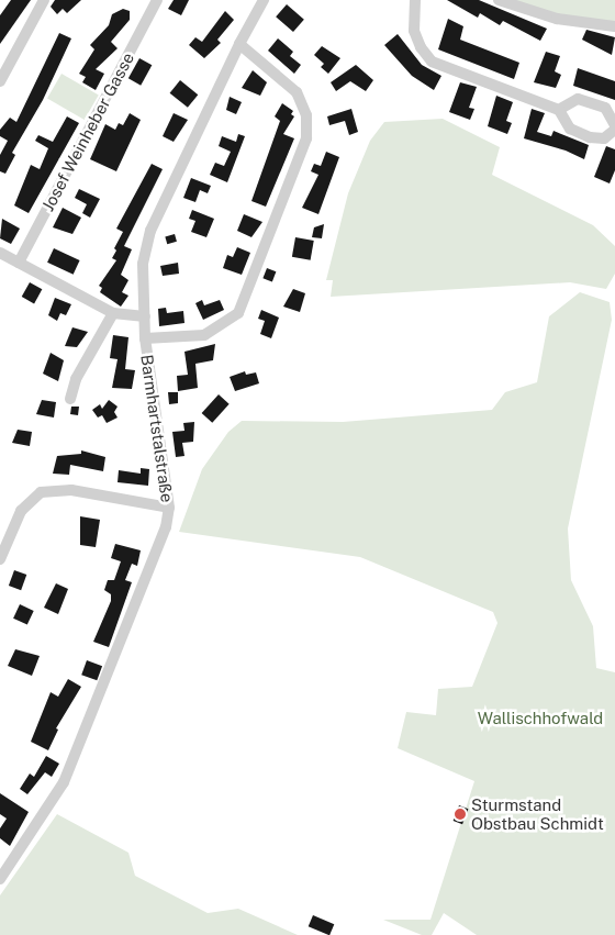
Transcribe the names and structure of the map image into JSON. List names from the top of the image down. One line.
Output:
{"streets":{"street":["Josef Weinheber Gasse","Barmhartstalstraße"]},"parks":["Wallischhofwald"],"places":["Sturmstand Obstbau Schmidt"]}
